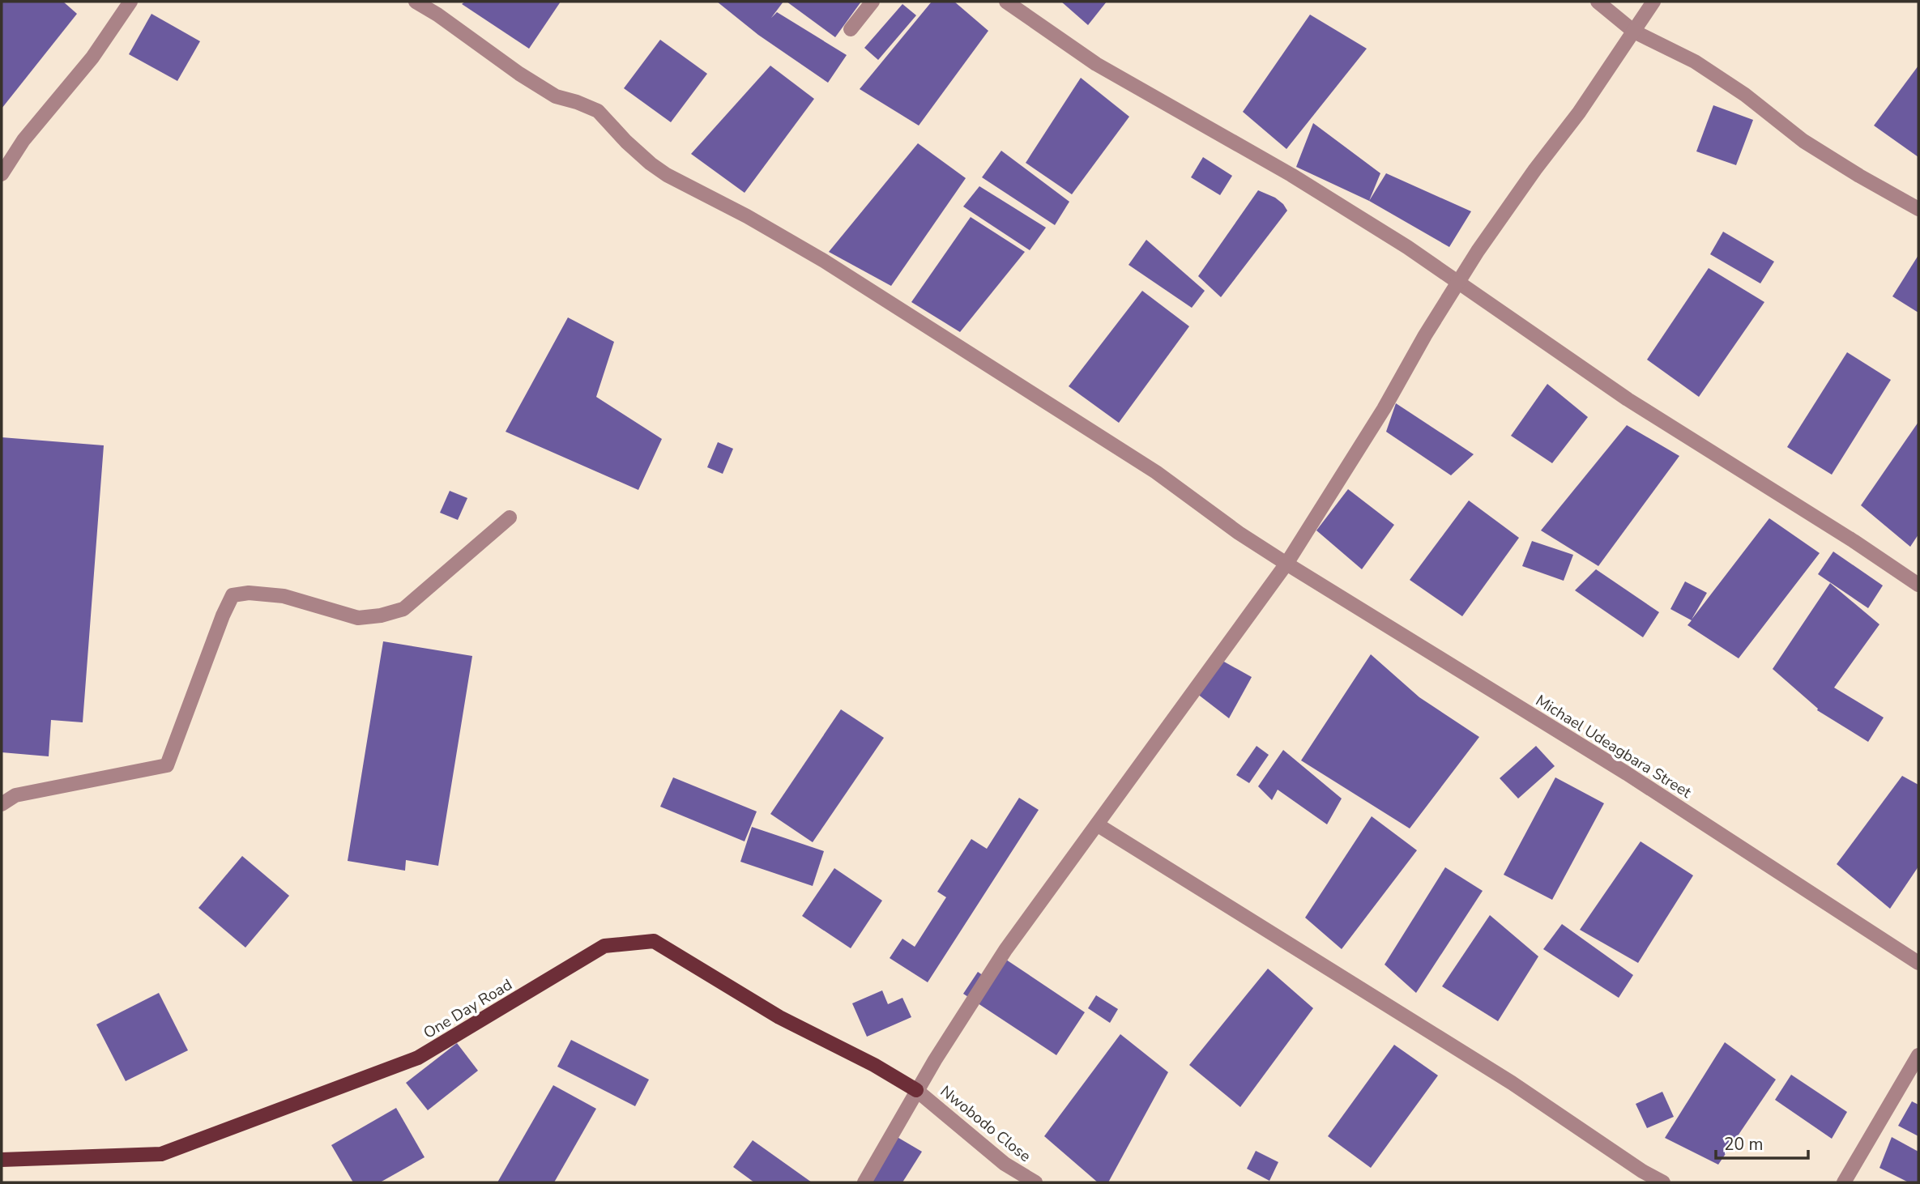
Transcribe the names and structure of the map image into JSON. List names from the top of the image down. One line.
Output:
{"streets":{"main road":["One Day Road"],"street":["Michael Udeagbara Street","Nwobodo Close"]},"crossings":[["One Day Road","Nwobodo Close"]],"scale_bar":"20 m"}
